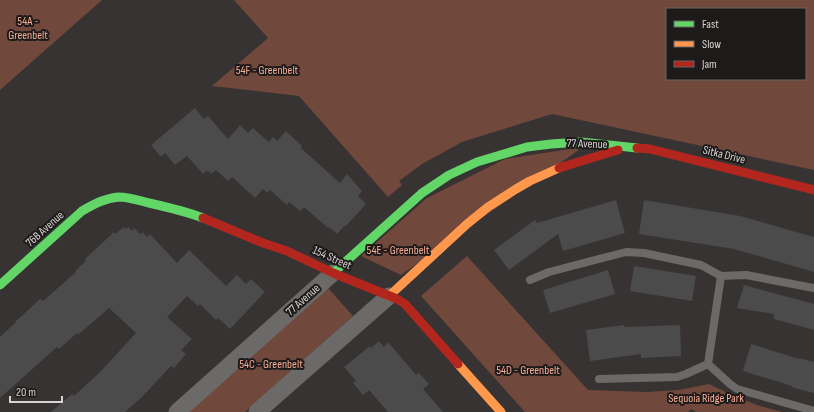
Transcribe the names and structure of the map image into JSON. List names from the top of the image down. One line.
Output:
{"streets":{"street":["77 Avenue","Sitka Drive","76B Avenue","154 Street"]},"crossings":[["77 Avenue","Sitka Drive"],["77 Avenue","154 Street"],["76B Avenue","154 Street"]],"parks":["54A - Greenbelt","54F - Greenbelt","54E - Greenbelt","54C - Greenbelt","54D - Greenbelt","Sequoia Ridge Park"],"legend":["Fast","Slow","Jam"],"scale_bar":"20 m"}
